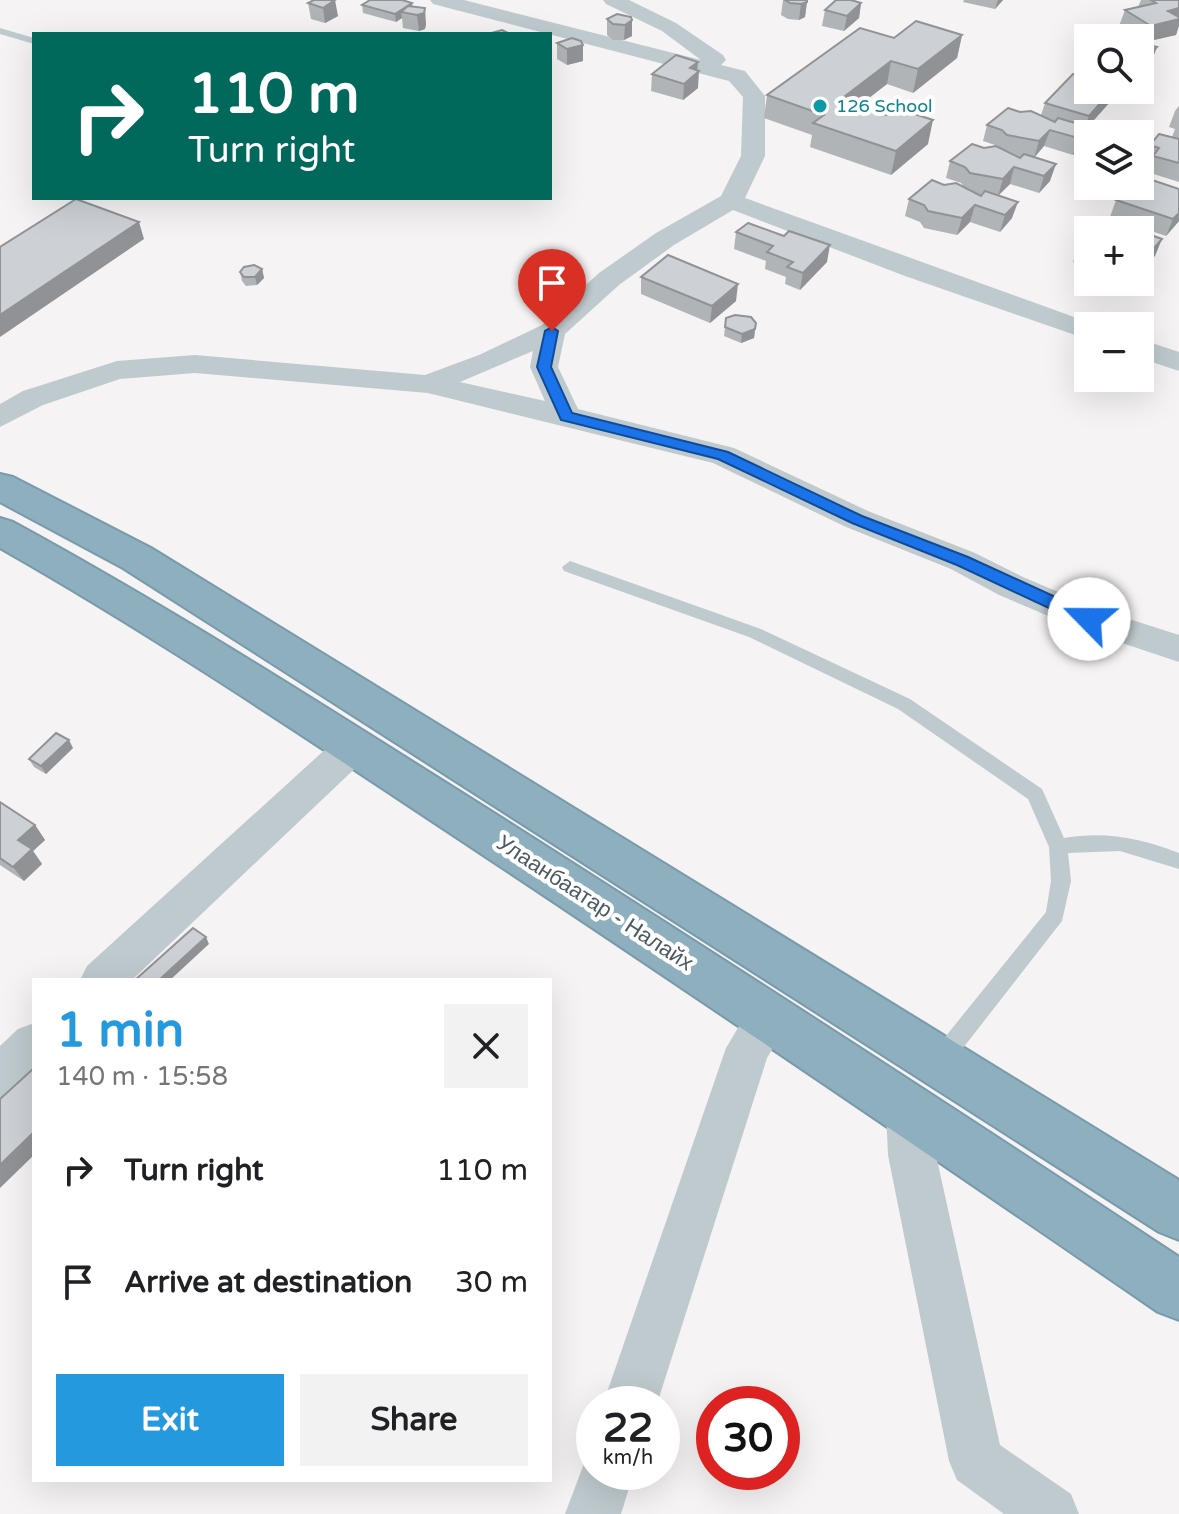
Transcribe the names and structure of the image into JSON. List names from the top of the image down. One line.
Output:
{"streets":{"highway":["Улаанбаатар - Налайх"]},"places":["126 School"],"page":{"map_buttons":["+","−"],"turn":["110 m","Turn right"],"heading":["1 min","140 m · 15:58"],"list":[{"name":"Turn right","value":"110 m"},{"name":"Arrive at destination","value":"30 m"}],"buttons":["Exit","Share"],"speed":"22 km/h","limit":"30"}}
